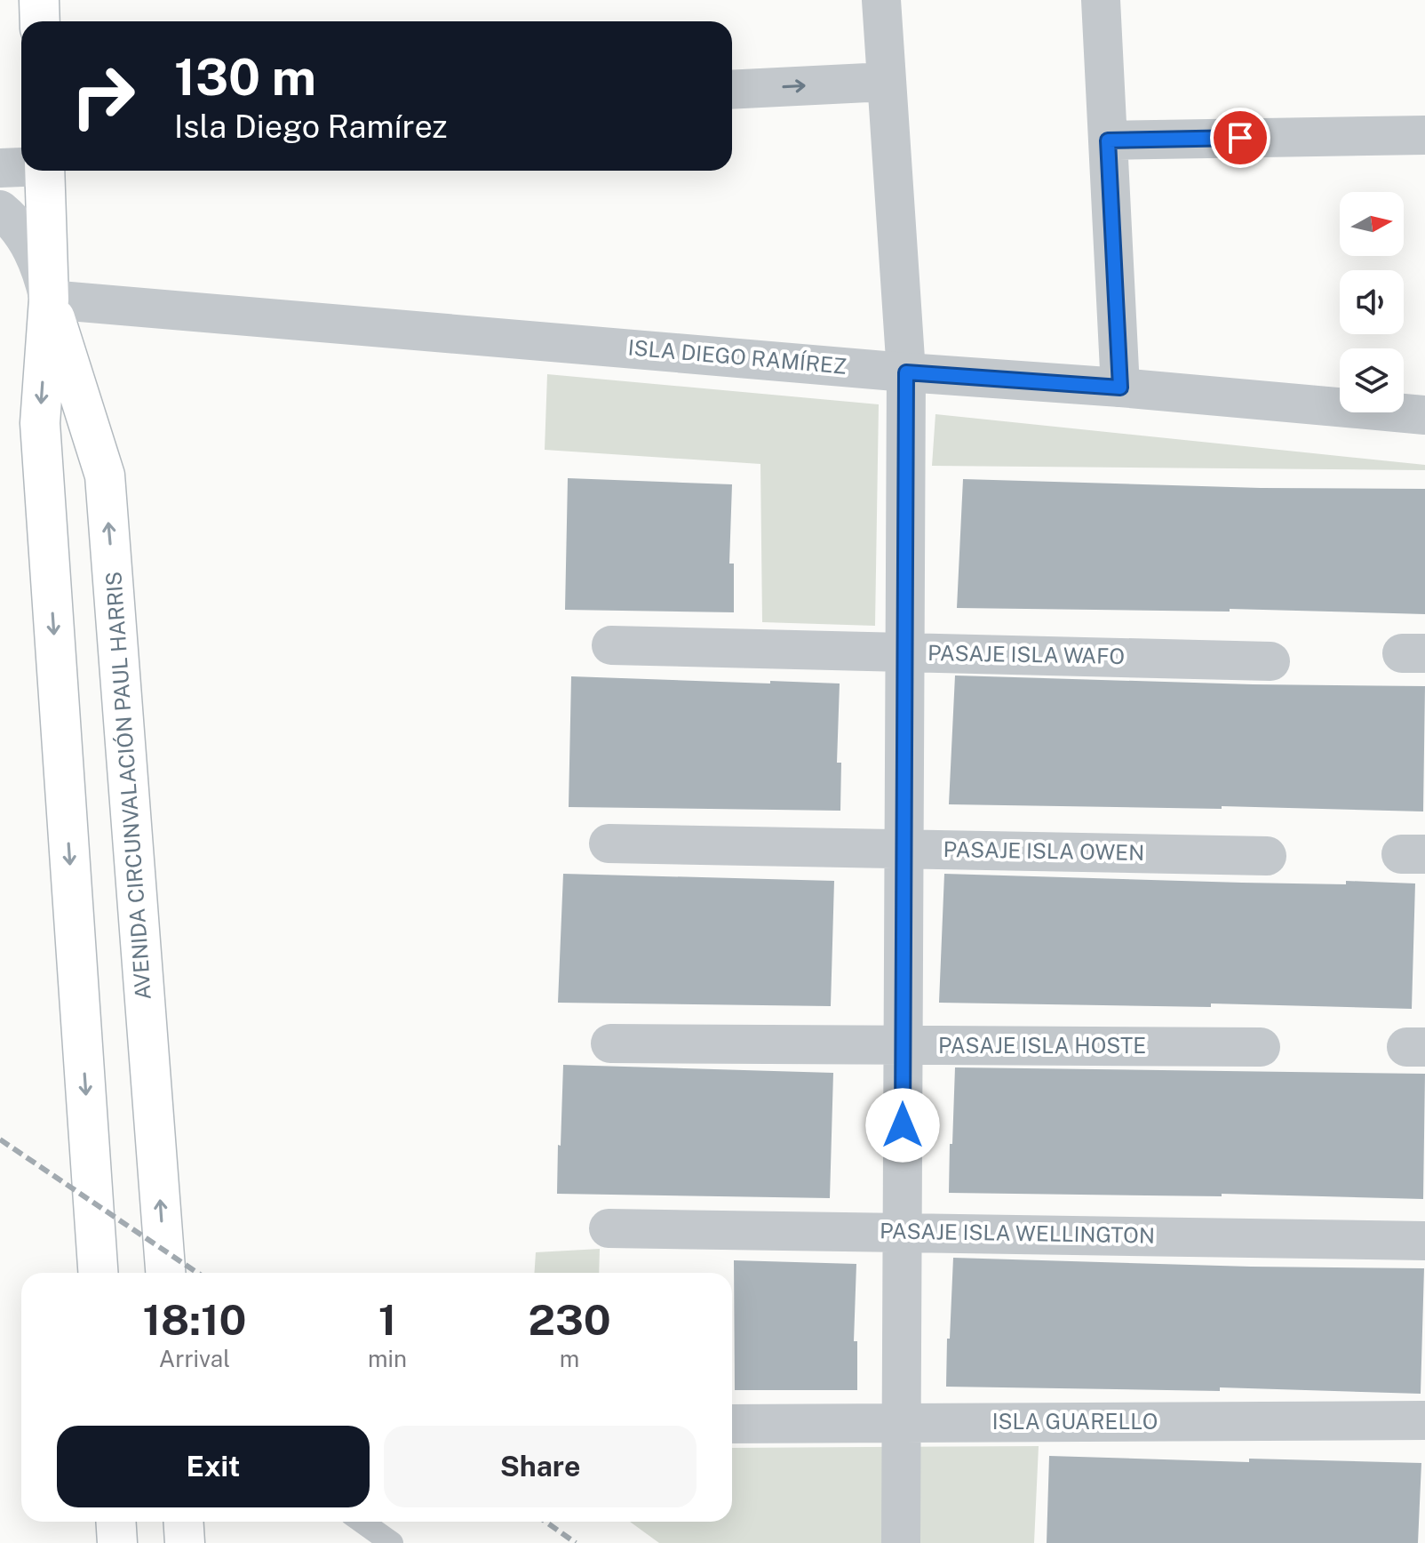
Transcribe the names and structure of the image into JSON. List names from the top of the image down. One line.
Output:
{"streets":{"main road":["AVENIDA CIRCUNVALACIÓN PAUL HARRIS"],"street":["ISLA DIEGO RAMÍREZ","PASAJE ISLA WAFO","PASAJE ISLA OWEN","PASAJE ISLA HOSTE","PASAJE ISLA WELLINGTON","ISLA GUARELLO"]},"crossings":[["ISLA DIEGO RAMÍREZ","AVENIDA CIRCUNVALACIÓN PAUL HARRIS"]],"north":"right","page":{"turn":["130 m","Isla Diego Ramírez"],"eta":["18:10","Arrival","1","min","230","m"],"buttons":["Exit","Share"]}}
